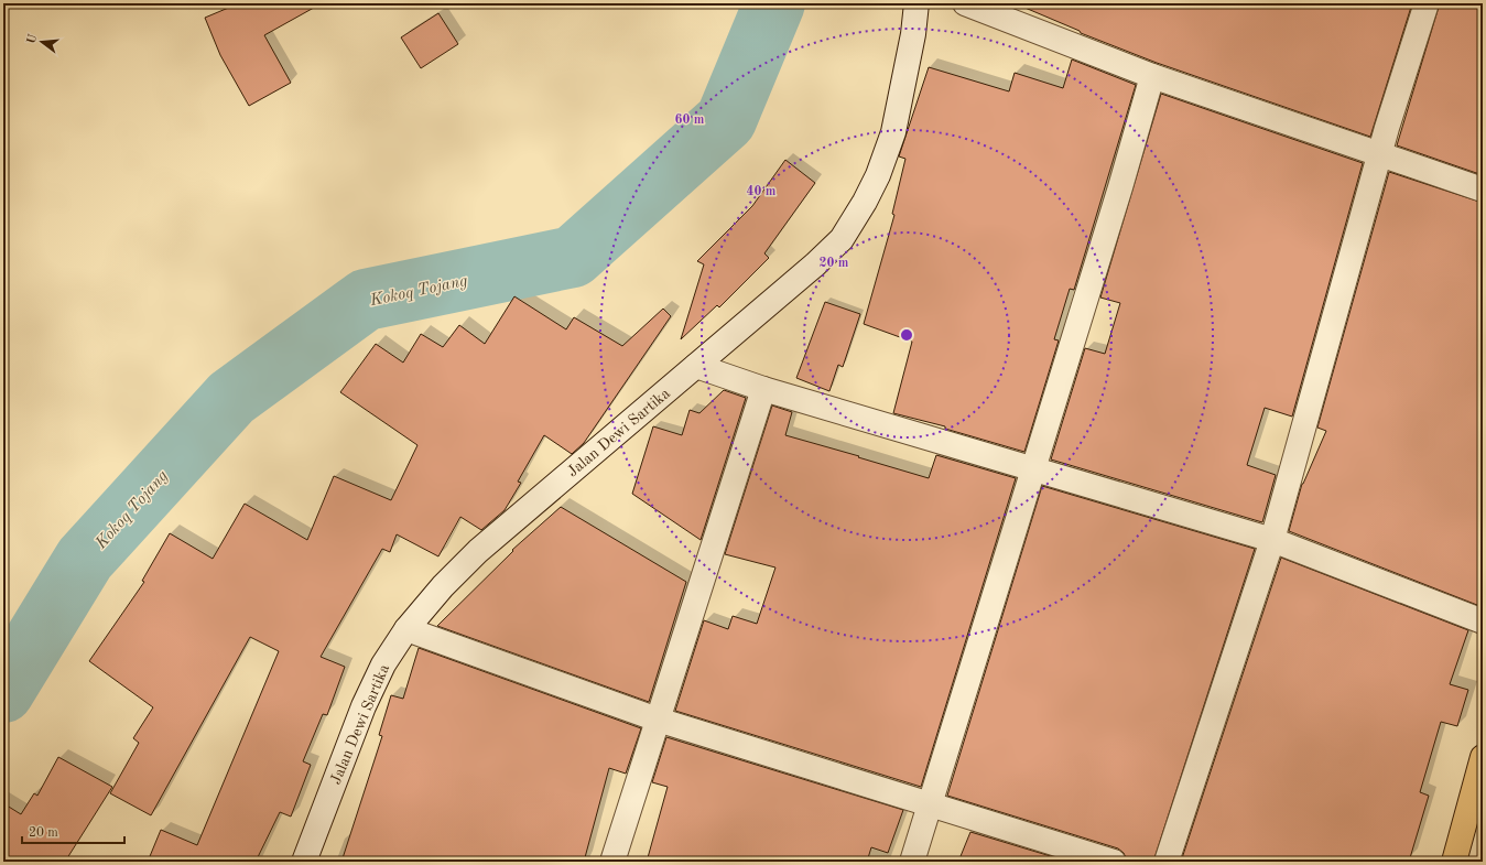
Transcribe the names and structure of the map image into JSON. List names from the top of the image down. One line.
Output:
{"streets":{"street":["Jalan Dewi Sartika"]},"water":["Kokoq Tojang"],"scale_bar":"20 m","north":"left","rings":["60 m","40 m","20 m"]}
